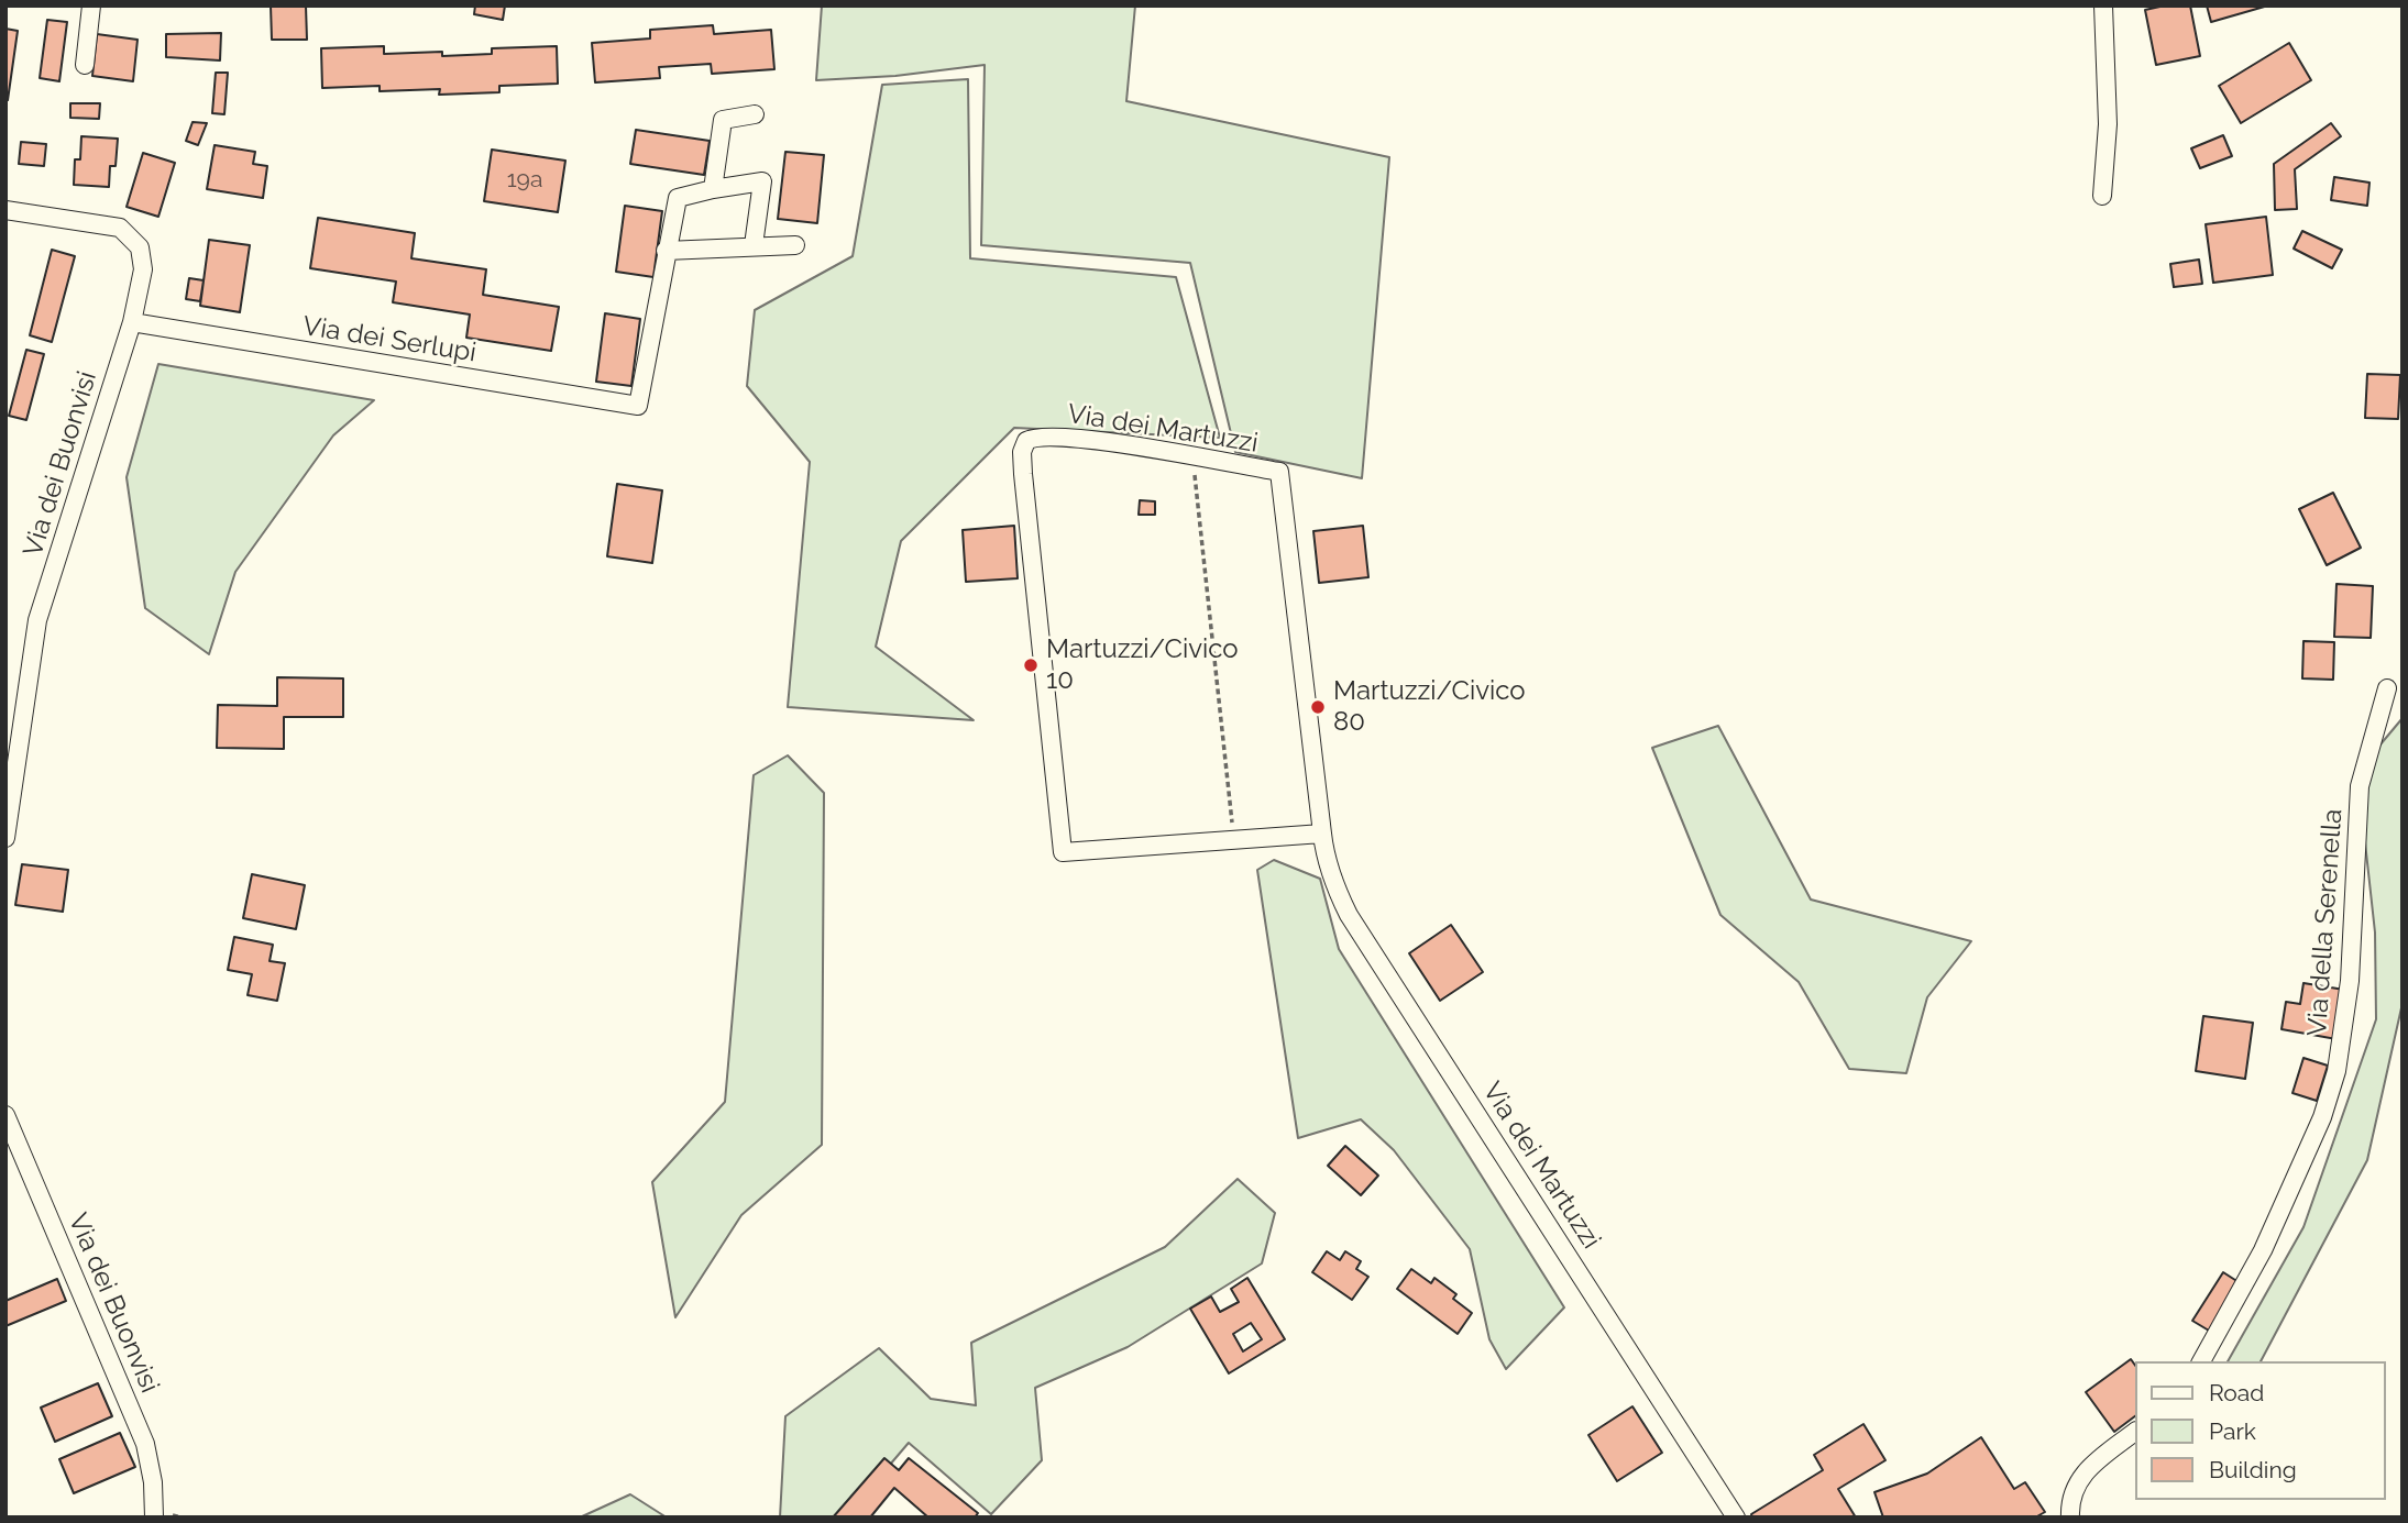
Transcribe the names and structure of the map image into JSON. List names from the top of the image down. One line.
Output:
{"streets":{"street":["Via dei Serlupi","Via dei Martuzzi","Via dei Buonvisi","Via della Serenella"]},"crossings":[["Via dei Serlupi","Via dei Buonvisi"]],"places":["Martuzzi/Civico 10","Martuzzi/Civico 80"],"house_numbers":["19a"],"legend":["Road","Park","Building"]}
